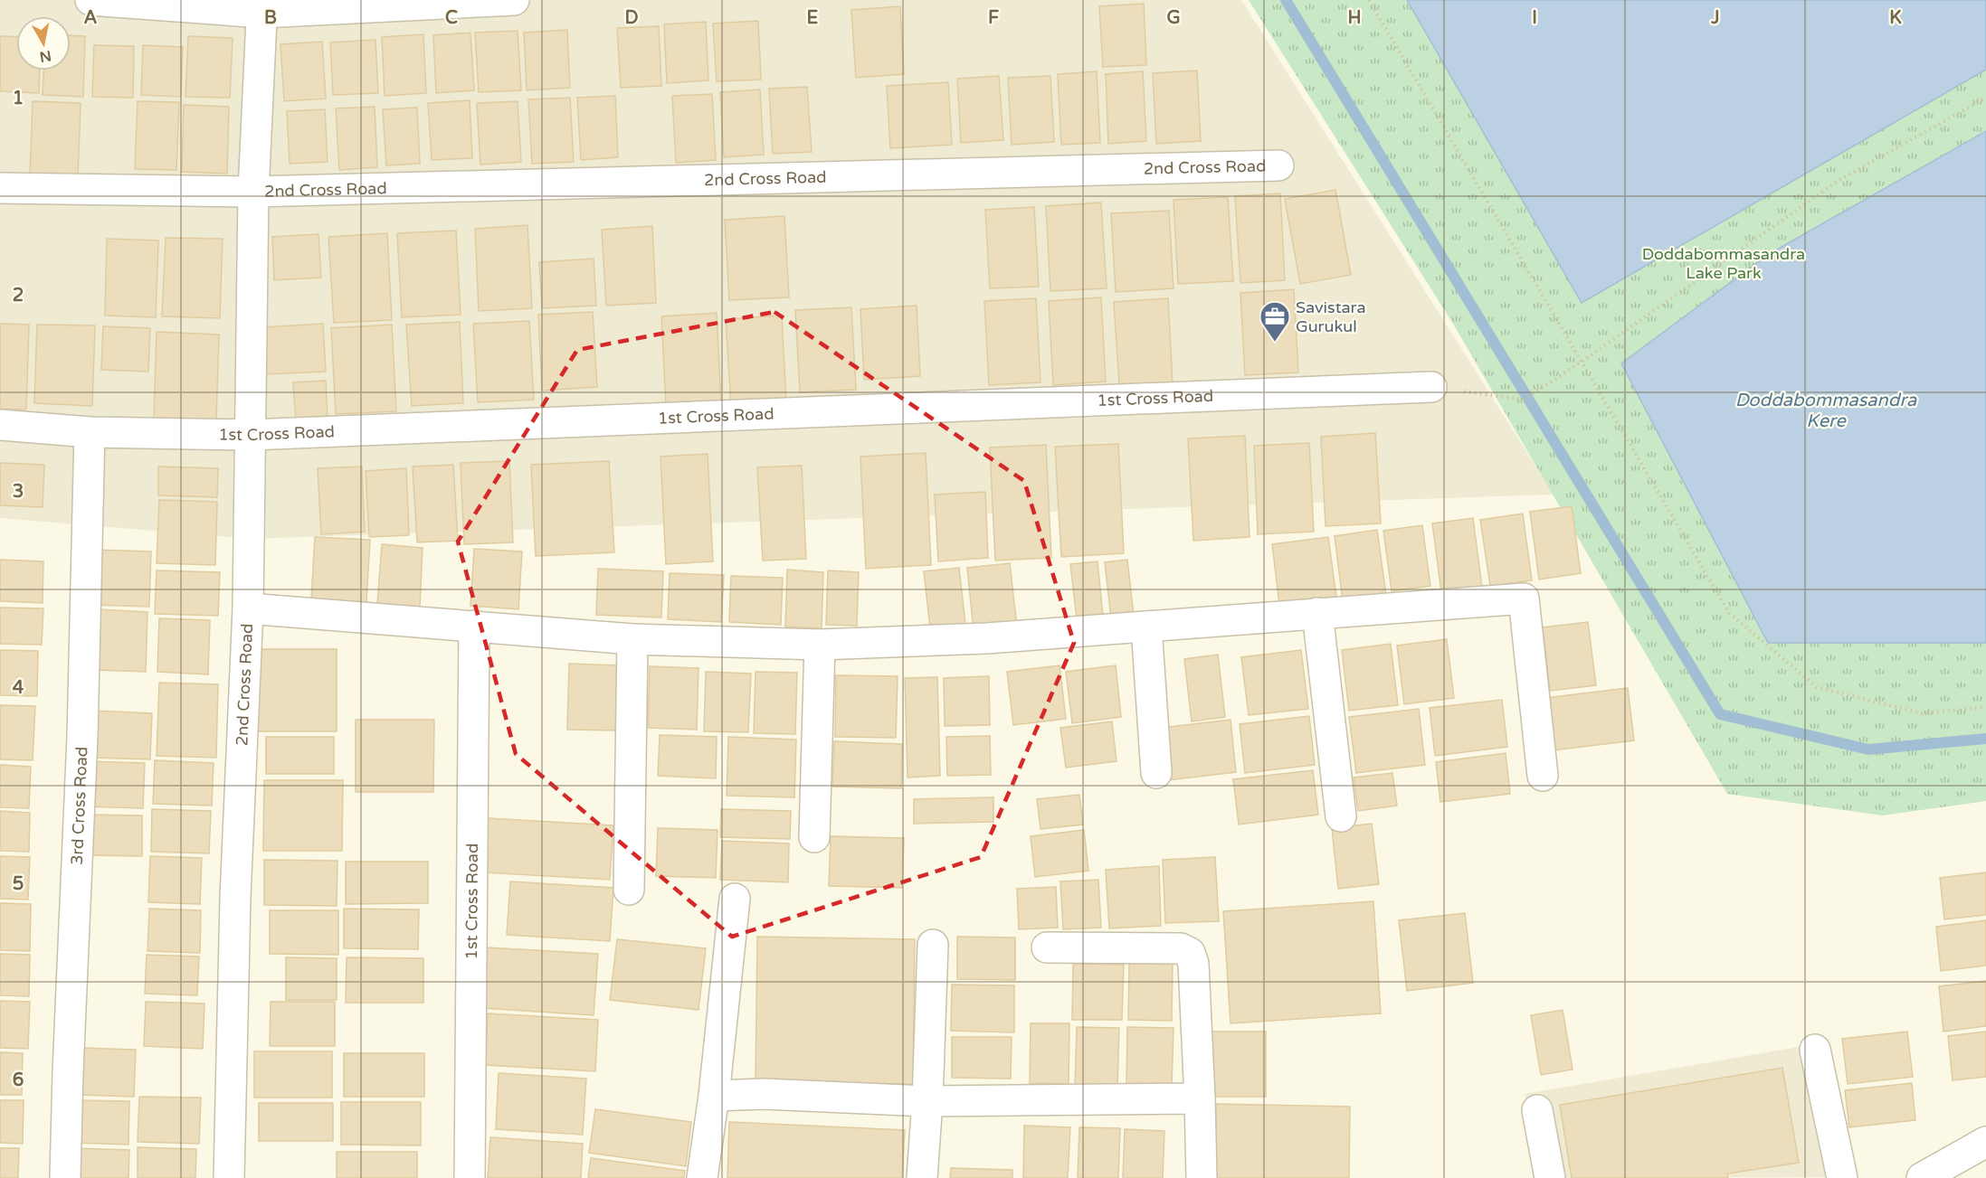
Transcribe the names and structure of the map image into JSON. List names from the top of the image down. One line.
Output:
{"streets":{"street":["2nd Cross Road","1st Cross Road","3rd Cross Road"]},"crossings":[["2nd Cross Road","1st Cross Road"],["1st Cross Road","3rd Cross Road"]],"water":["Doddabommasandra Kere"],"parks":["Doddabommasandra Lake Park"],"places":{"office":["Savistara Gurukul"]},"north":"bottom","grid":{"columns":["A","B","C","D","E","F","G","H","I","J","K"],"rows":["1","2","3","4","5","6"]}}
